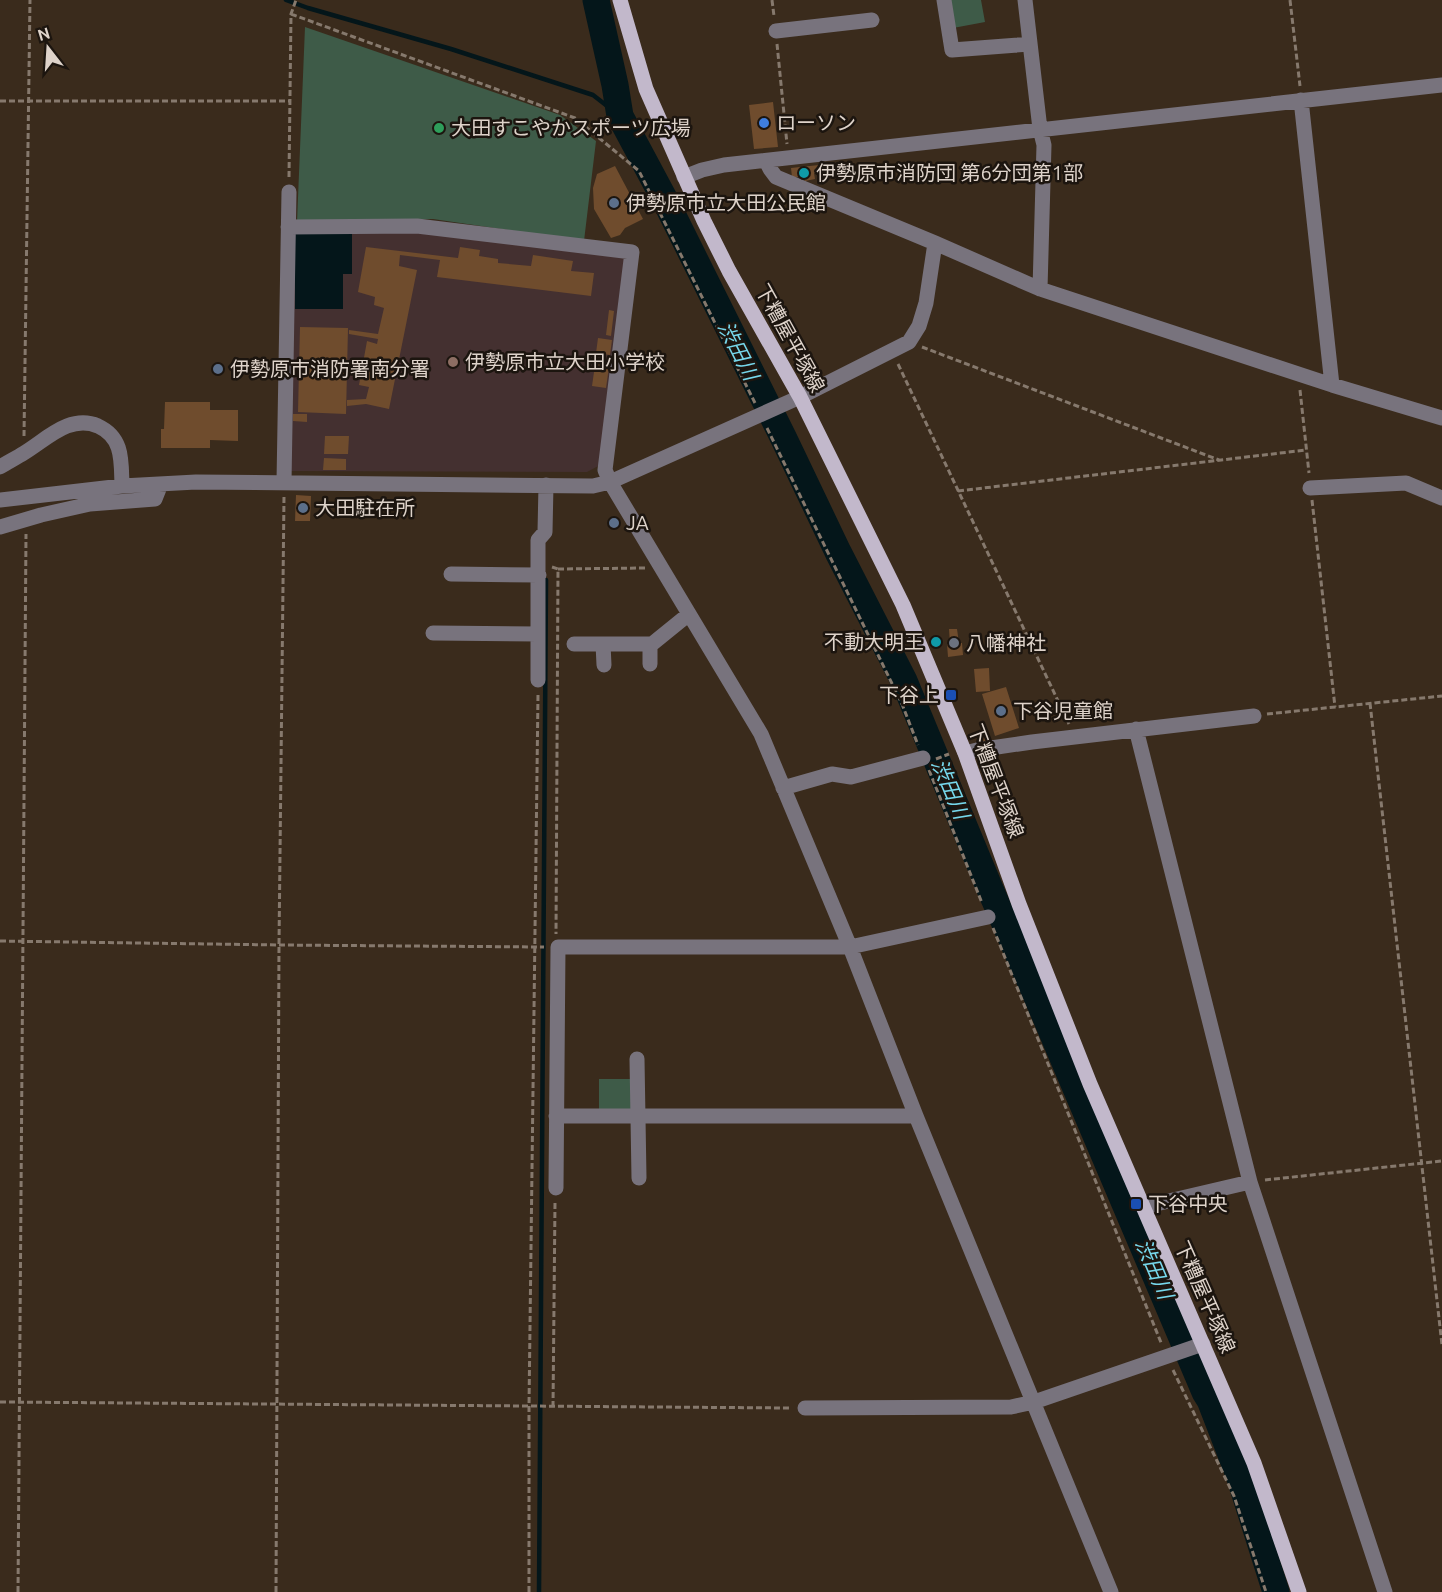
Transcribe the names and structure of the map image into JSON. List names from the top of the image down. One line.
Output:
{"streets":{"main road":["下糟屋平塚線"]},"water":["渋田川"],"places":{"other":["ローソン","大田すこやかスポーツ広場","伊勢原市消防団 第6分団第1部","伊勢原市立大田公民館","伊勢原市立大田小学校","伊勢原市消防署南分署","大田駐在所","JA","不動大明王","八幡神社","下谷児童館"],"transit":["下谷上","下谷中央"]},"north":"top"}
